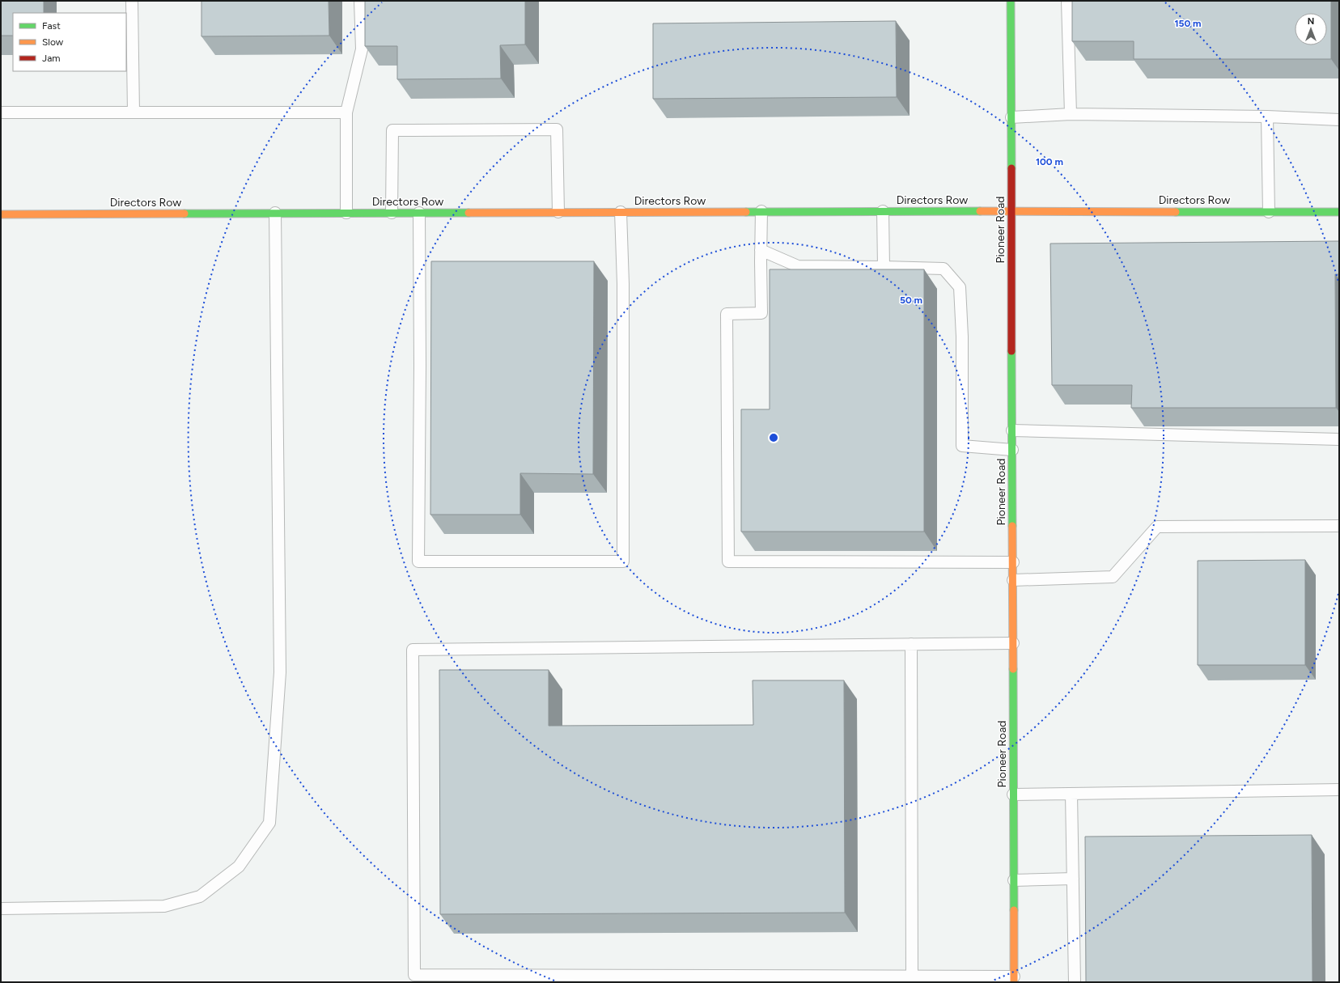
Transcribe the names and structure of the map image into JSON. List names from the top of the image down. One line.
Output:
{"streets":{"street":["Directors Row","Pioneer Road"]},"crossings":[["Directors Row","Pioneer Road"]],"legend":["Fast","Slow","Jam"],"north":"top","rings":["150 m","100 m","50 m"]}
